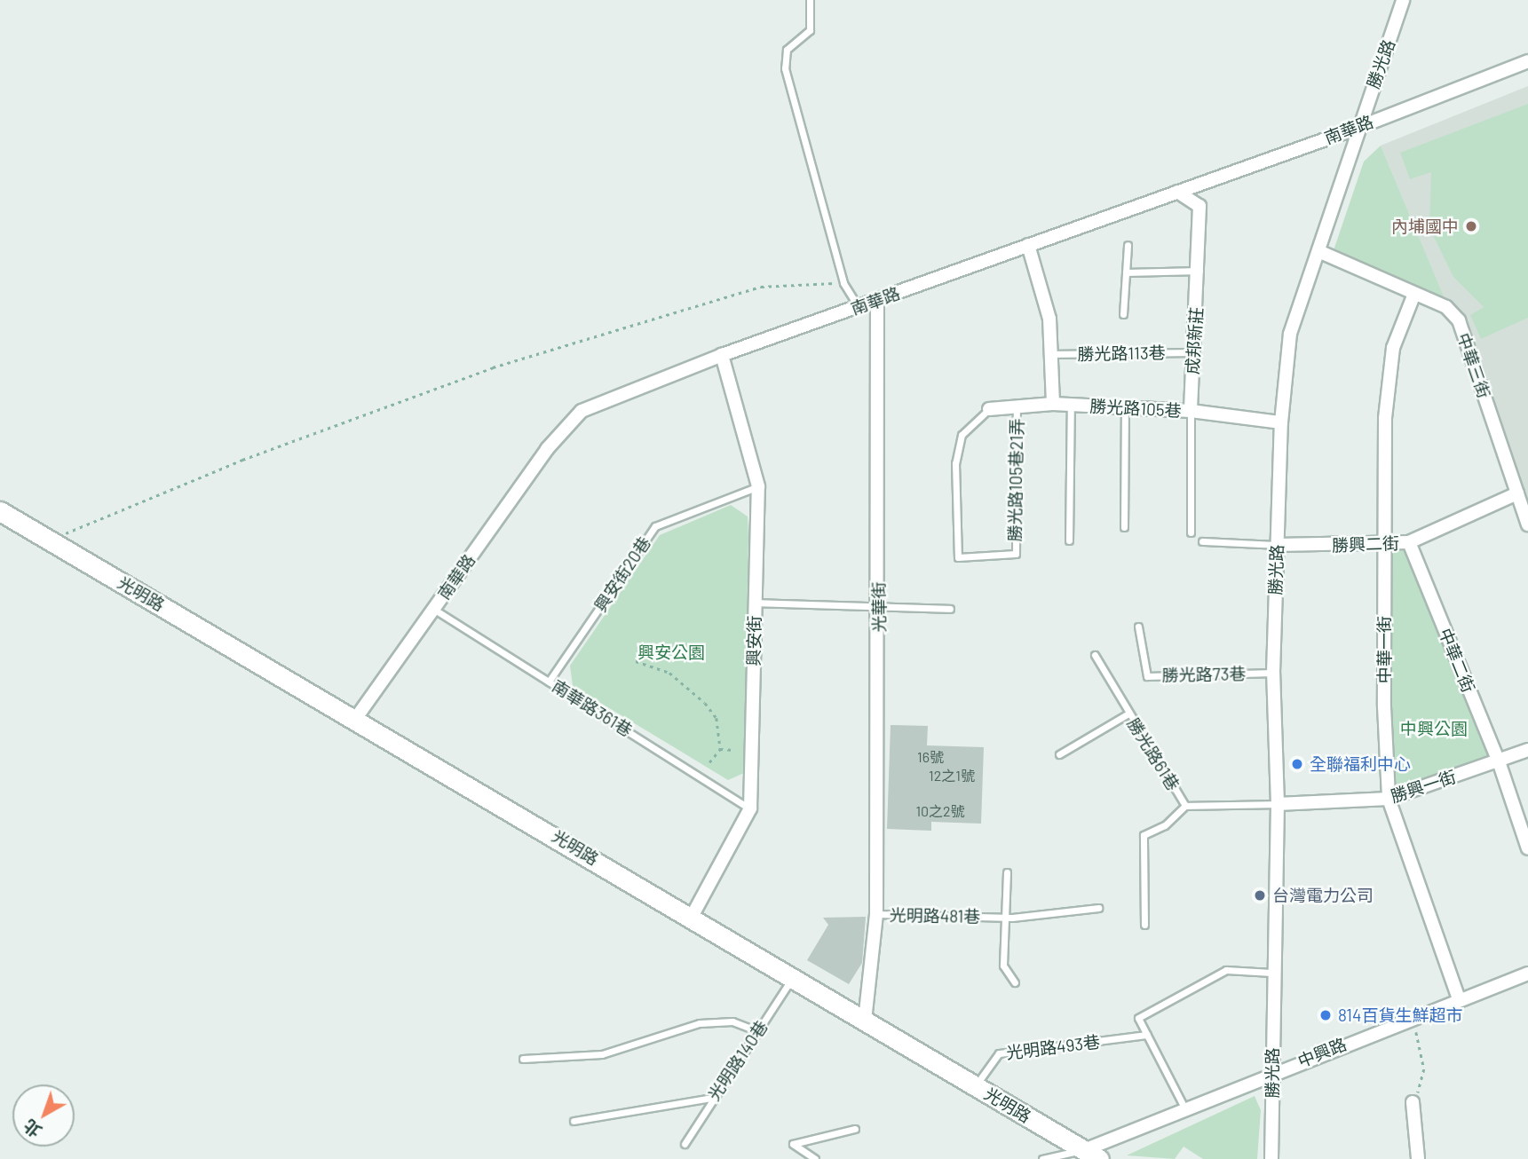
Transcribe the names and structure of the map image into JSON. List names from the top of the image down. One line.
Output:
{"streets":{"main road":["光明路"],"street":["勝光路","南華路","成邦新莊","中華三街","勝光路105巷","勝興二街","光華街","興安街","中華一街","中華二街","勝興一街","光明路481巷","中興路"],"lane":["勝光路113巷","勝光路105巷21弄","興安街20巷","勝光路73巷","南華路361巷","勝光路61巷","光明路493巷","光明路140巷"]},"crossings":[["勝光路","南華路"],["勝光路","中華三街"],["勝光路","勝光路105巷"],["勝光路","勝興二街"],["勝光路","勝光路73巷"],["勝光路","勝光路61巷"],["勝光路","勝興一街"],["勝光路","中興路"],["南華路","成邦新莊"],["南華路","光明路"],["南華路","光華街"],["南華路","興安街"],["南華路","南華路361巷"],["成邦新莊","勝光路113巷"],["成邦新莊","勝光路105巷"],["中華三街","勝興二街"],["中華三街","中華一街"],["勝光路105巷","勝光路105巷21弄"],["勝興二街","中華一街"],["勝興二街","中華二街"],["興安街20巷","興安街"],["興安街20巷","南華路361巷"],["光明路","興安街"],["光明路","光明路481巷"],["光明路","光明路493巷"],["光明路","中興路"],["光明路","光明路140巷"],["光華街","光明路481巷"],["興安街","南華路361巷"],["中華一街","勝興一街"],["中華一街","中興路"],["中華二街","勝興一街"],["勝光路61巷","勝興一街"]],"parks":["興安公園","中興公園"],"places":["內埔國中","全聯福利中心","台灣電力公司","814百貨生鮮超市"],"house_numbers":["16號","12之1號","10之2號"],"north":"bottom left"}
